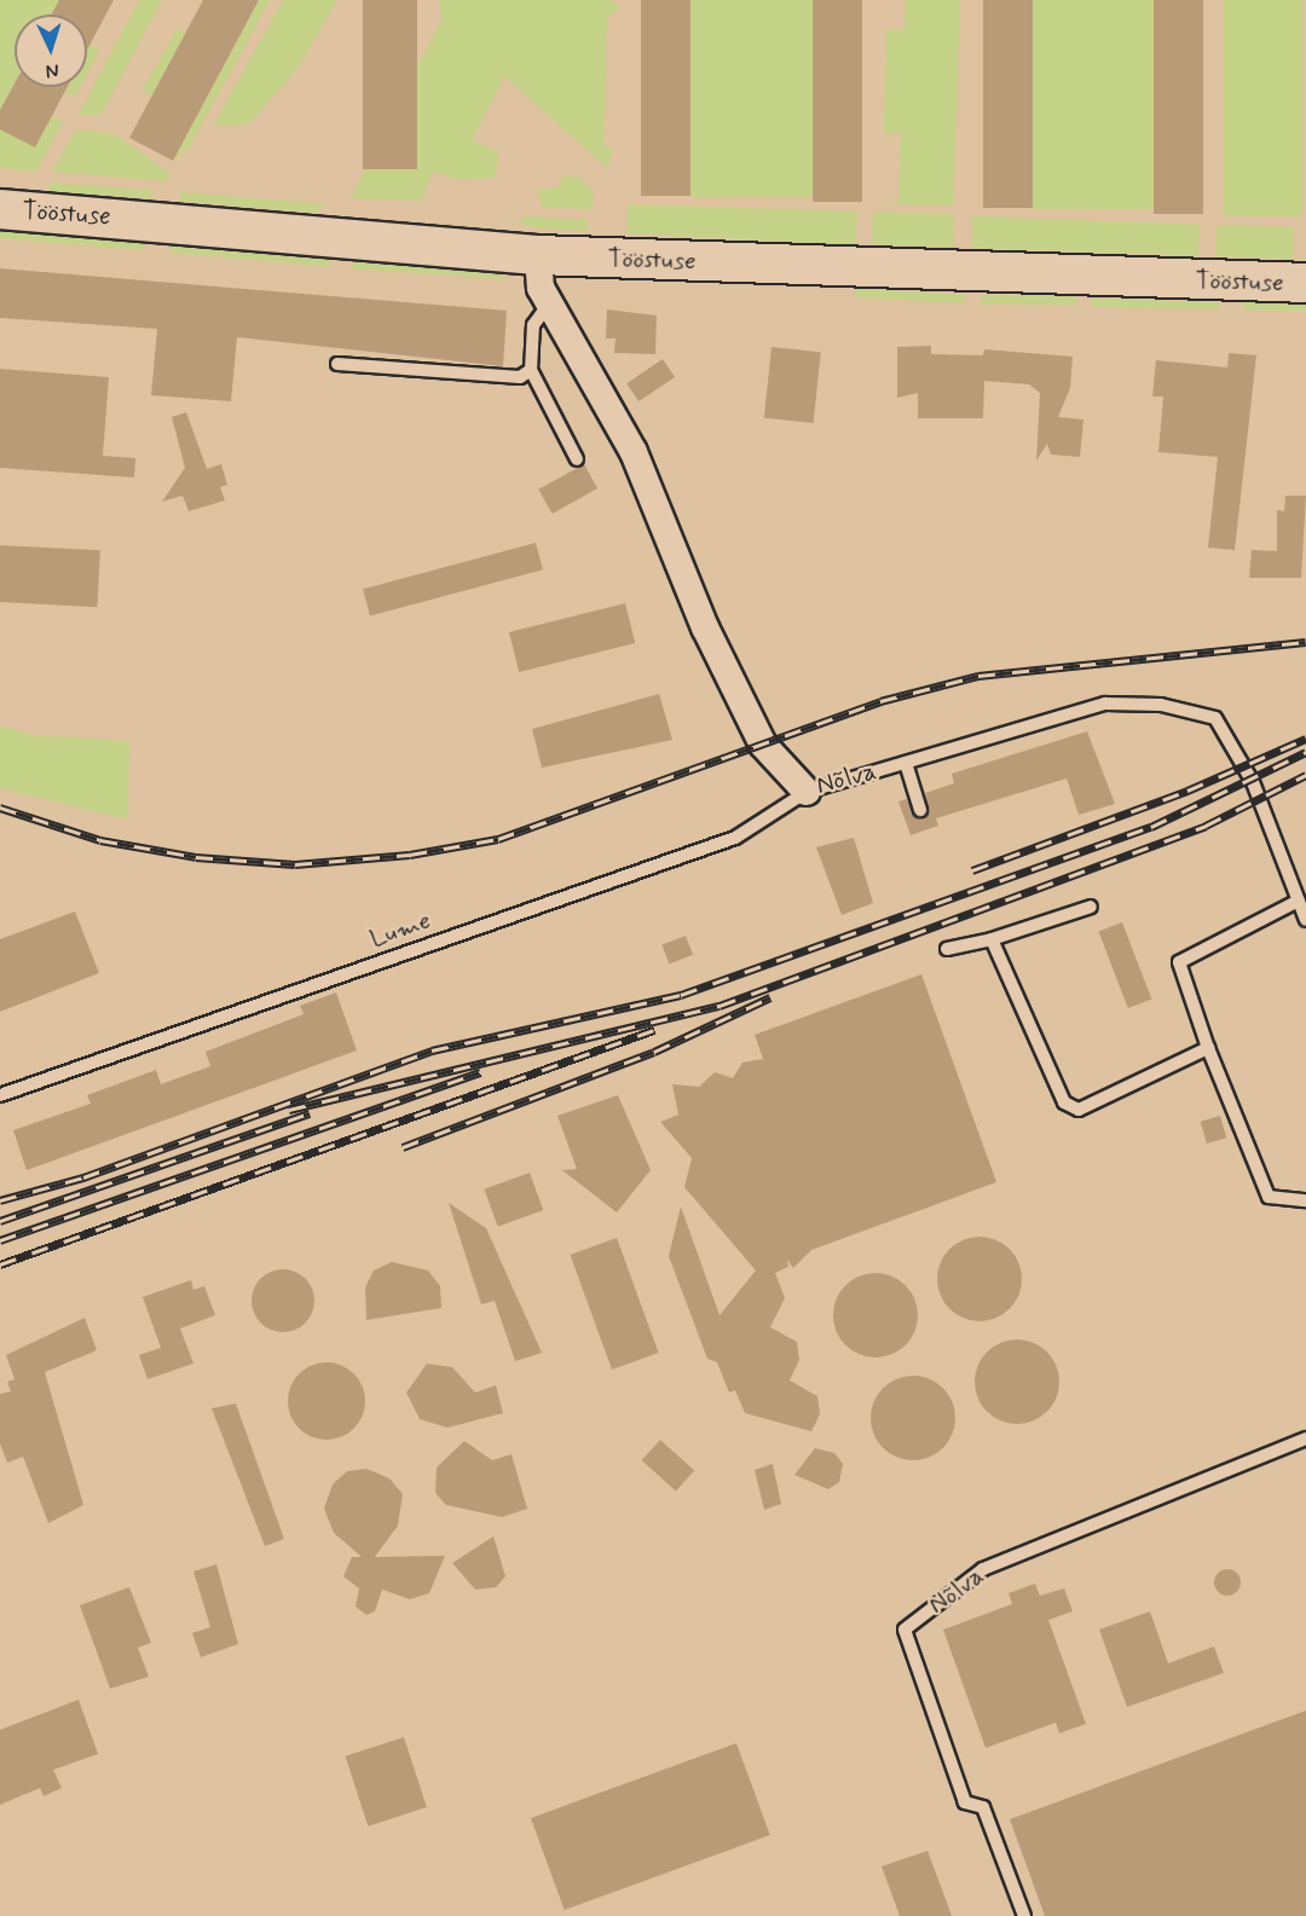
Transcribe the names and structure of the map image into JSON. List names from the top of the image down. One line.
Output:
{"streets":{"street":["Tööstuse","Nõlva"],"lane":["Lume"]},"crossings":[["Tööstuse","Nõlva"],["Nõlva","Lume"]],"north":"bottom"}
